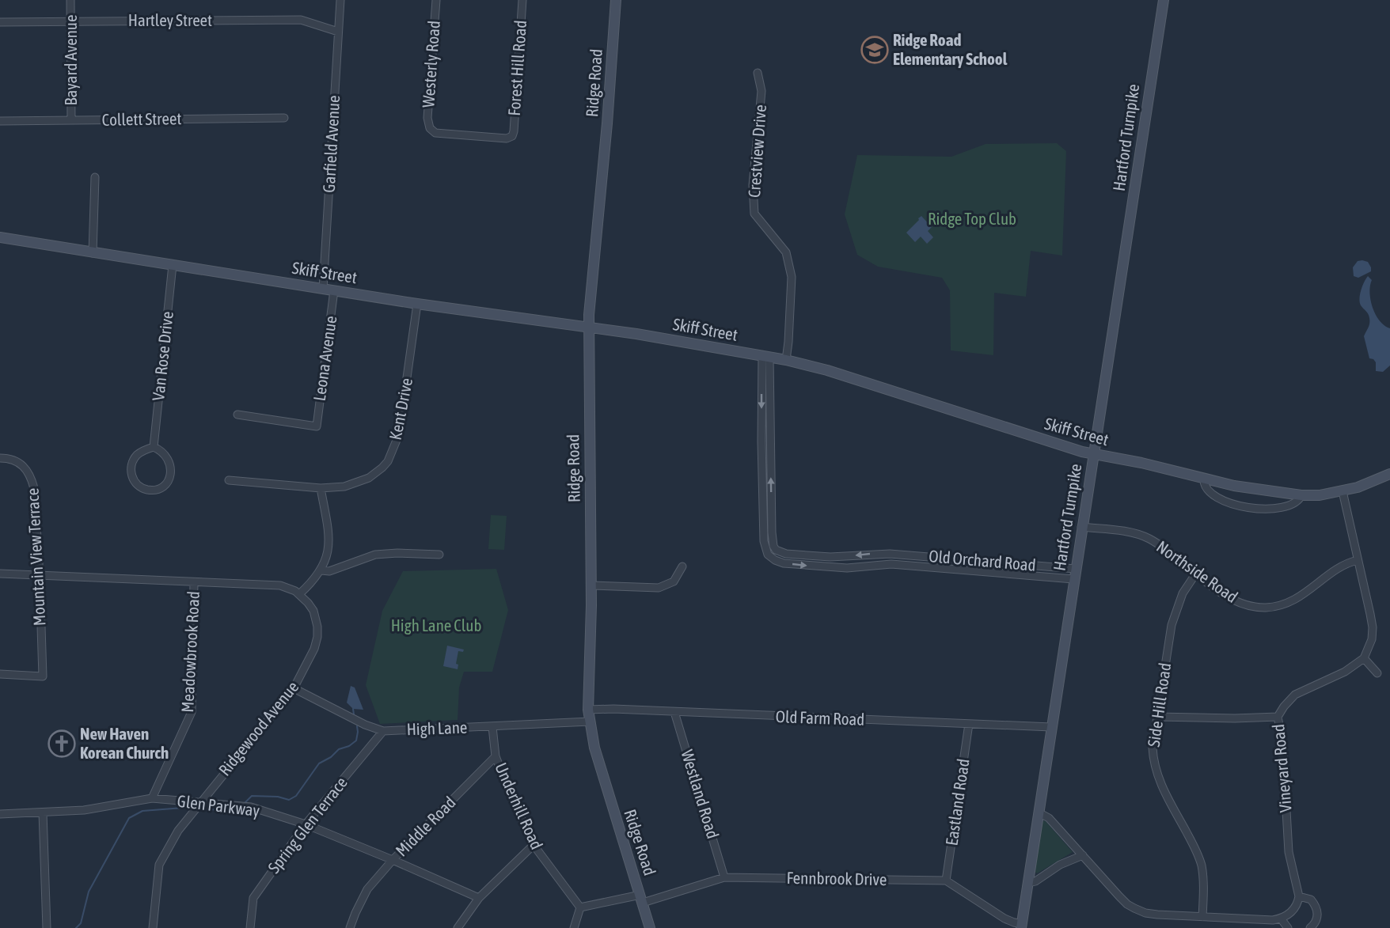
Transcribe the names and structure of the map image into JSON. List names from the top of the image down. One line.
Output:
{"streets":{"main road":["Ridge Road","Hartford Turnpike","Skiff Street"],"street":["Hartley Street","Bayard Avenue","Westerly Road","Forest Hill Road","Collett Street","Garfield Avenue","Crestview Drive","Van Rose Drive","Leona Avenue","Kent Drive","Mountain View Terrace","Old Orchard Road","Northside Road","Meadowbrook Road","Side Hill Road","Old Farm Road","Ridgewood Avenue","High Lane","Vineyard Road","Westland Road","Eastland Road","Glen Parkway","Underhill Road","Spring Glen Terrace","Middle Road","Fennbrook Drive"]},"crossings":[["Hartley Street","Bayard Avenue"],["Hartley Street","Garfield Avenue"],["Bayard Avenue","Collett Street"],["Westerly Road","Forest Hill Road"],["Ridge Road","Skiff Street"],["Ridge Road","Old Farm Road"],["Ridge Road","High Lane"],["Ridge Road","Fennbrook Drive"],["Hartford Turnpike","Skiff Street"],["Hartford Turnpike","Old Orchard Road"],["Hartford Turnpike","Northside Road"],["Hartford Turnpike","Old Farm Road"],["Garfield Avenue","Skiff Street"],["Crestview Drive","Skiff Street"],["Skiff Street","Van Rose Drive"],["Skiff Street","Leona Avenue"],["Skiff Street","Kent Drive"],["Mountain View Terrace","Ridgewood Avenue"],["Northside Road","Side Hill Road"],["Meadowbrook Road","Ridgewood Avenue"],["Meadowbrook Road","Glen Parkway"],["Old Farm Road","Westland Road"],["Old Farm Road","Eastland Road"],["Ridgewood Avenue","High Lane"],["Ridgewood Avenue","Glen Parkway"],["High Lane","Spring Glen Terrace"],["Westland Road","Fennbrook Drive"],["Eastland Road","Fennbrook Drive"],["Glen Parkway","Spring Glen Terrace"],["Glen Parkway","Middle Road"],["Underhill Road","Middle Road"],["Underhill Road","Fennbrook Drive"]],"parks":["Ridge Top Club","High Lane Club"],"places":{"school or university":["Ridge Road Elementary School"],"church":["New Haven Korean Church"]}}
